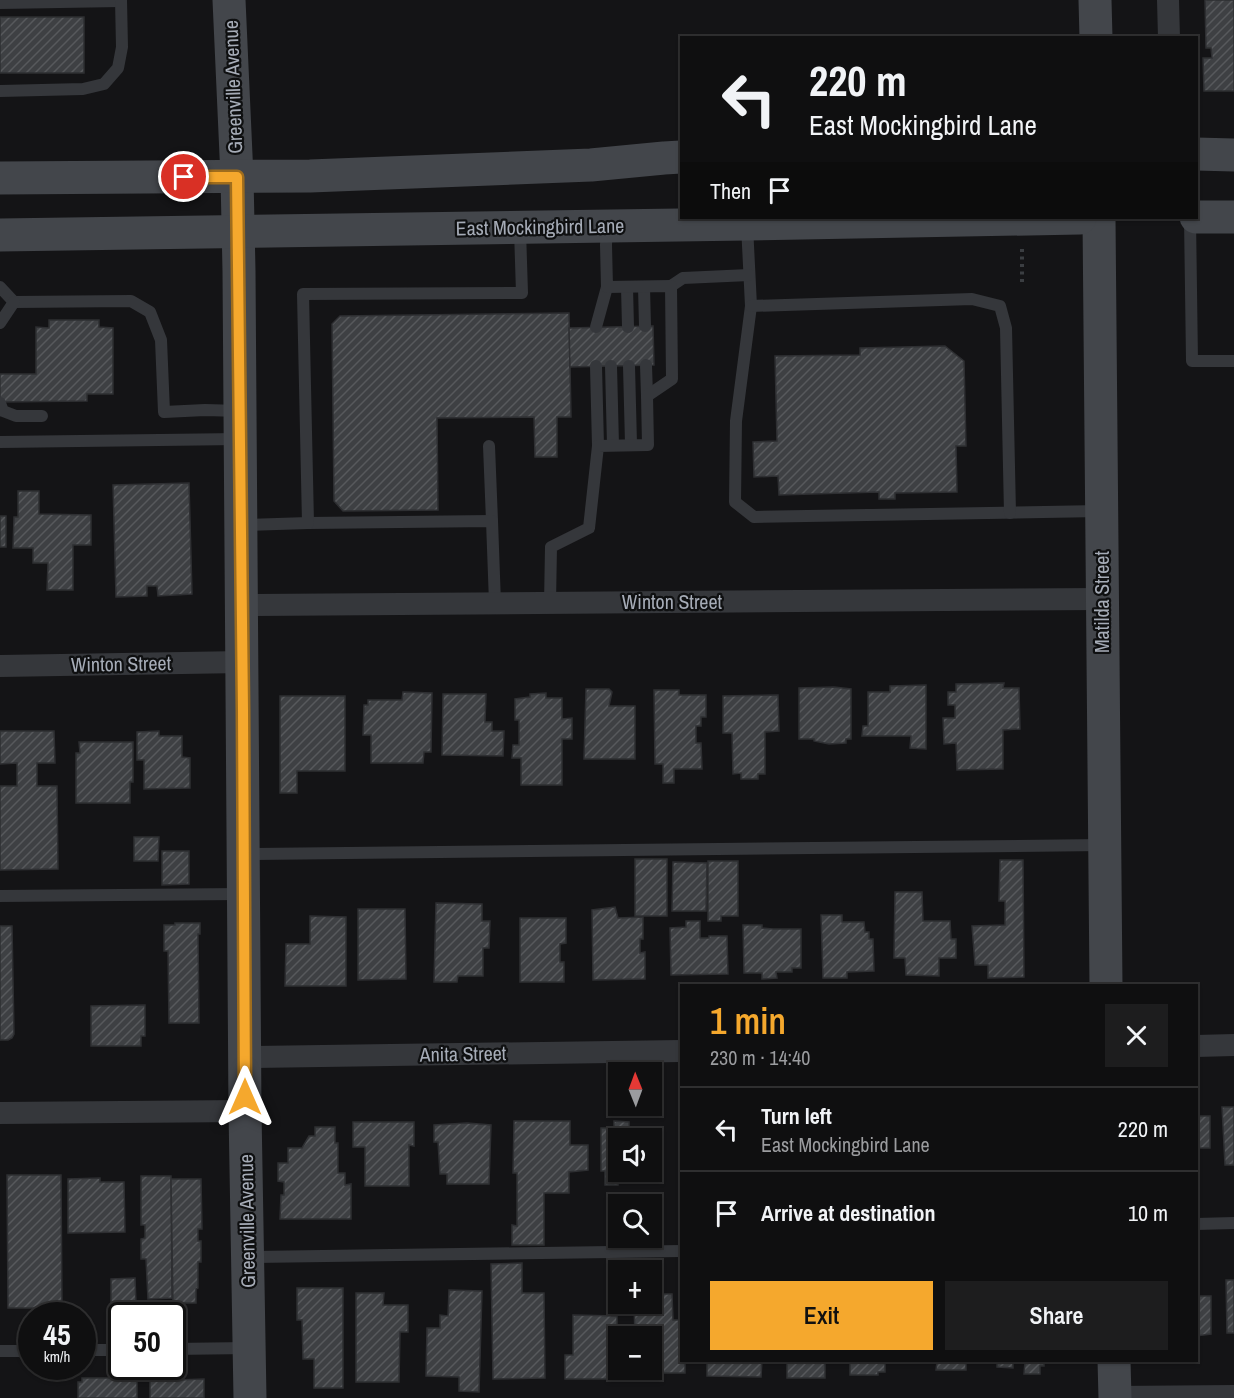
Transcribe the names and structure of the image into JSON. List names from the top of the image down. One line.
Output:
{"streets":{"main road":["Greenville Avenue","East Mockingbird Lane","Matilda Street"],"street":["Winton Street","Anita Street"]},"crossings":[["Greenville Avenue","East Mockingbird Lane"],["Greenville Avenue","Winton Street"],["Greenville Avenue","Anita Street"],["Winton Street","Matilda Street"]],"north":"top","page":{"turn":["220 m","East Mockingbird Lane"],"then":"Then","heading":["1 min","230 m · 14:40"],"map_buttons":["+","−"],"list":[{"name":"Turn left","note":"East Mockingbird Lane","value":"220 m"},{"name":"Arrive at destination","value":"10 m"}],"buttons":["Exit","Share"],"speed":"45 km/h","limit":"50"}}
